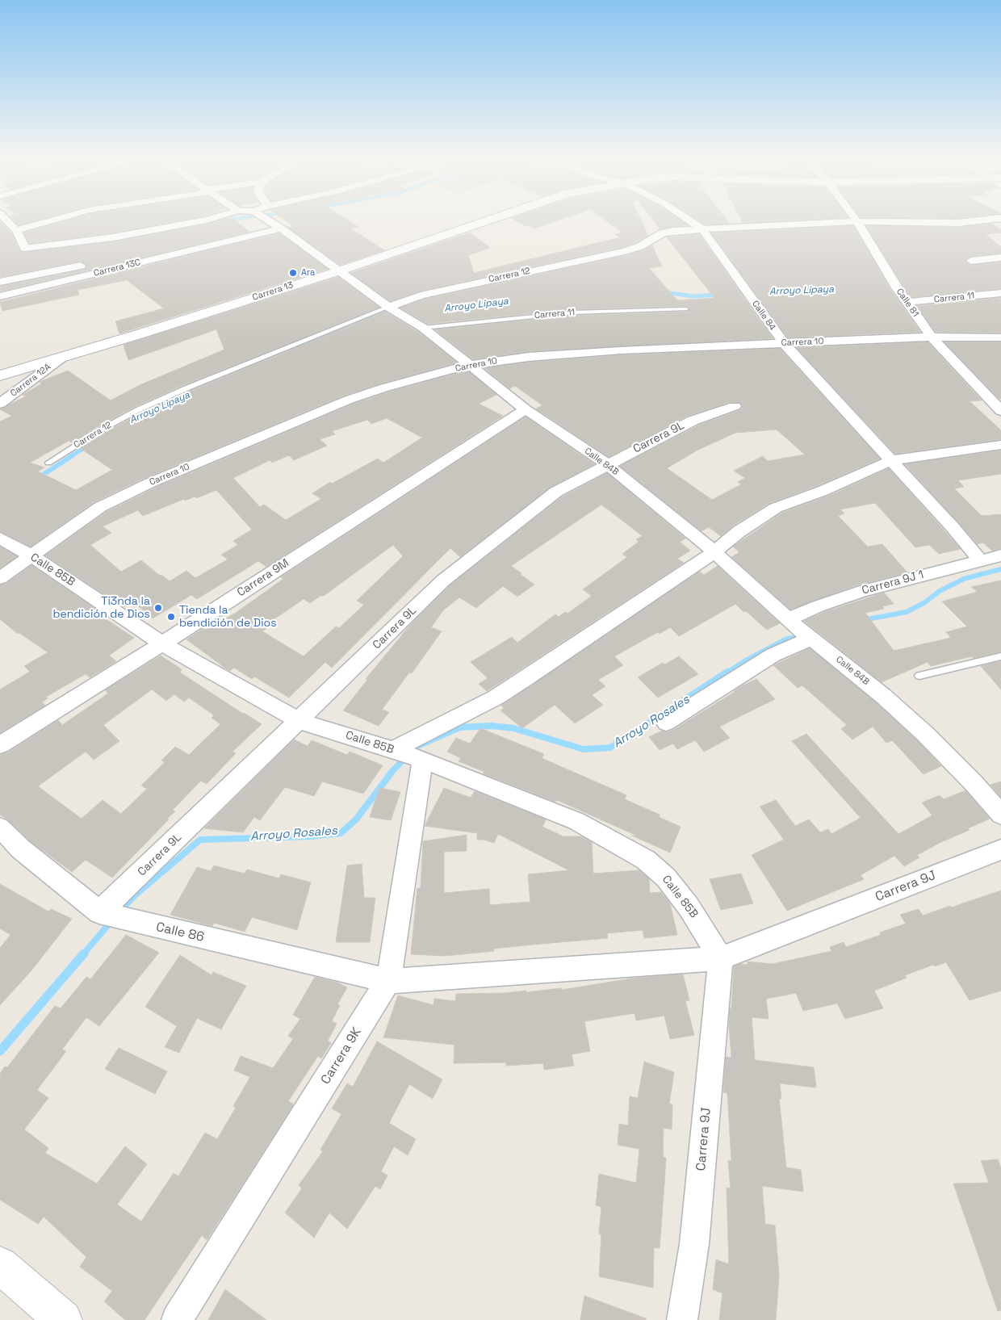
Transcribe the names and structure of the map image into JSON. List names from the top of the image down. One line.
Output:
{"streets":{"street":["Carrera 13C","Carrera 12","Carrera 13","Carrera 11","Calle 81","Calle 84","Carrera 10","Carrera 12A","Carrera 9L","Calle 84B","Calle 85B","Carrera 9M","Carrera 9J 1","Carrera 9J","Calle 86","Carrera 9K"]},"crossings":[["Carrera 13C","Calle 84B"],["Carrera 12","Calle 84"],["Carrera 12","Calle 84B"],["Carrera 13","Carrera 12A"],["Carrera 13","Calle 84B"],["Carrera 11","Calle 81"],["Carrera 11","Calle 84B"],["Calle 81","Carrera 10"],["Calle 84","Carrera 10"],["Calle 84","Carrera 9J 1"],["Carrera 10","Calle 84B"],["Carrera 10","Calle 85B"],["Carrera 9L","Calle 84B"],["Carrera 9L","Calle 85B"],["Carrera 9L","Calle 86"],["Calle 84B","Carrera 9M"],["Calle 84B","Carrera 9J 1"],["Calle 85B","Carrera 9M"],["Calle 85B","Carrera 9J"],["Calle 85B","Carrera 9K"],["Carrera 9J","Calle 86"],["Carrera 9J","Carrera 9K"],["Calle 86","Carrera 9K"]],"water":["Arroyo Lipaya","Arroyo Rosales"],"places":["Ara","Ti3nda la bendición de Dios","Tienda la bendición de Dios"]}
